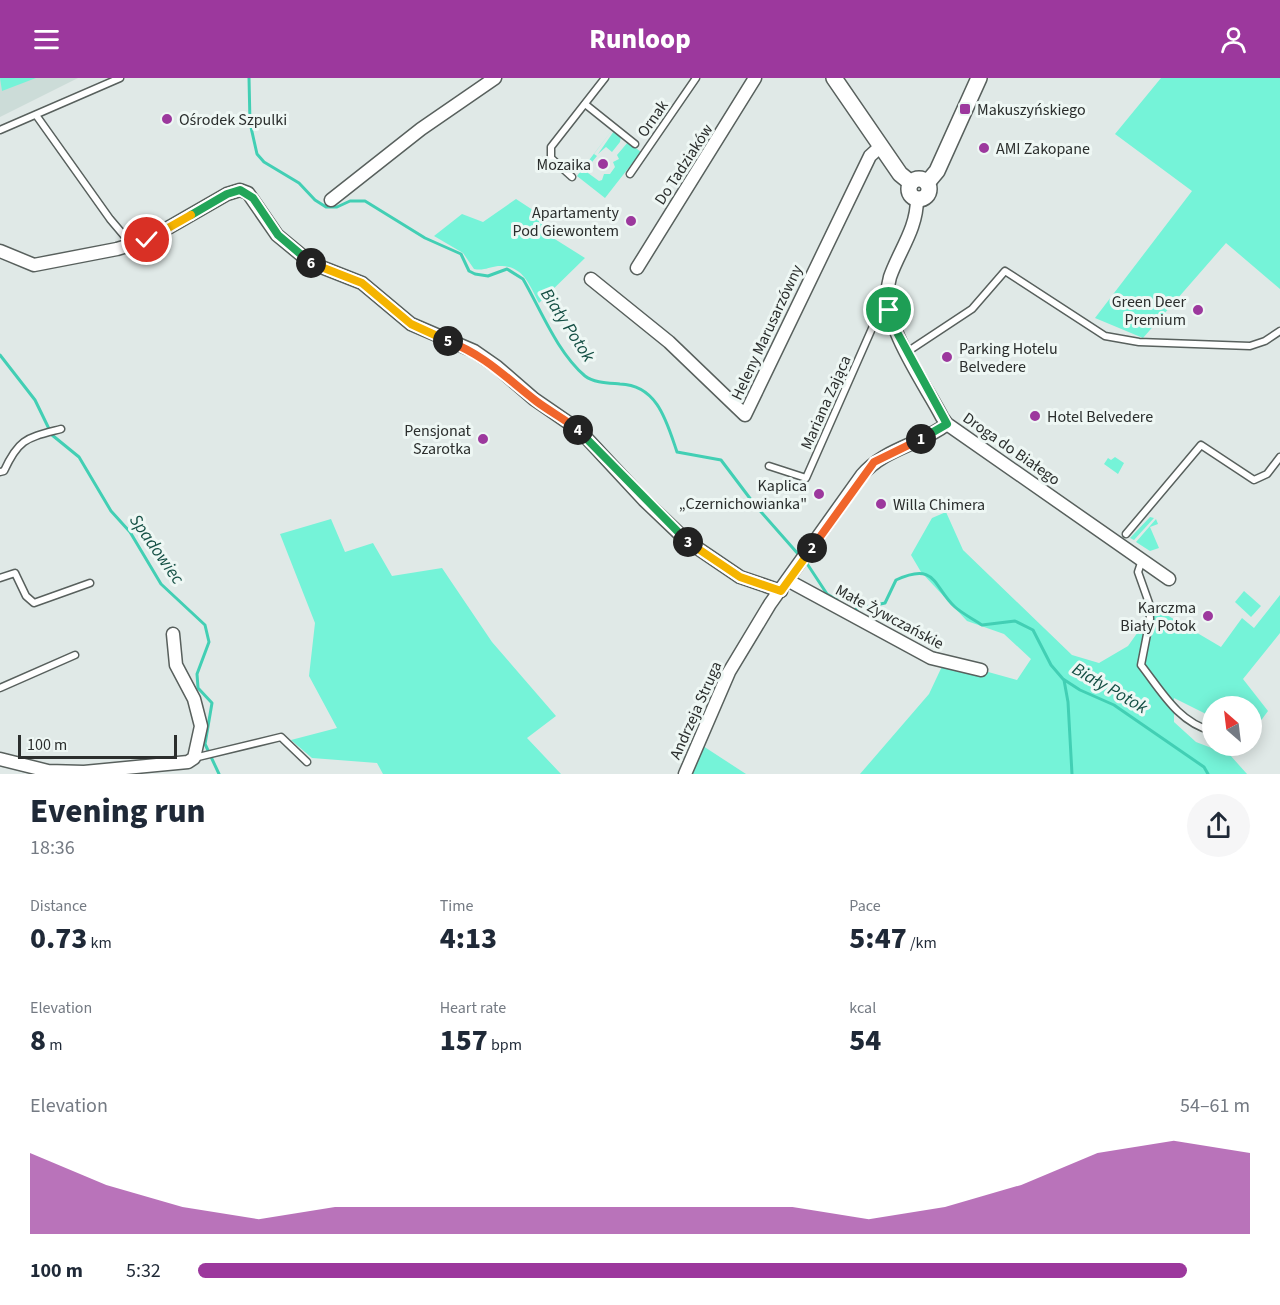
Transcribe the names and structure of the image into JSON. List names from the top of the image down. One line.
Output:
{"streets":{"street":["Do Tadziaków","Heleny Marusarzówny","Droga do Białego","Małe Żywczańskie","Andrzeja Struga"],"lane":["Ornak","Mariana Zająca"]},"crossings":[["Mariana Zająca","Droga do Białego"],["Droga do Białego","Andrzeja Struga"],["Małe Żywczańskie","Andrzeja Struga"]],"water":["Biały Potok","Spadowiec"],"places":{"transit":["Makuszyńskiego"],"other":["Ośrodek Szpulki","AMI Zakopane","Mozaika","Apartamenty Pod Giewontem","Green Deer Premium","Parking Hotelu Belvedere","Hotel Belvedere","Pensjonat Szarotka","Kaplica „Czernichowianka\"","Willa Chimera","Karczma Biały Potok"]},"scale_bar":"100 m","north":"top left","page":{"header":"Runloop","pins":["6","5","4","1","3","2"],"scale":"100 m","heading":["Evening run","18:36"],"stats":[["Distance","0.73 km"],["Time","4:13"],["Pace","5:47 /km"],["Elevation","8 m"],["Heart rate","157 bpm"],["kcal","54"]],"chart":["Elevation","54–61 m"],"list":[{"name":"100 m","note":"5:32"}]}}
